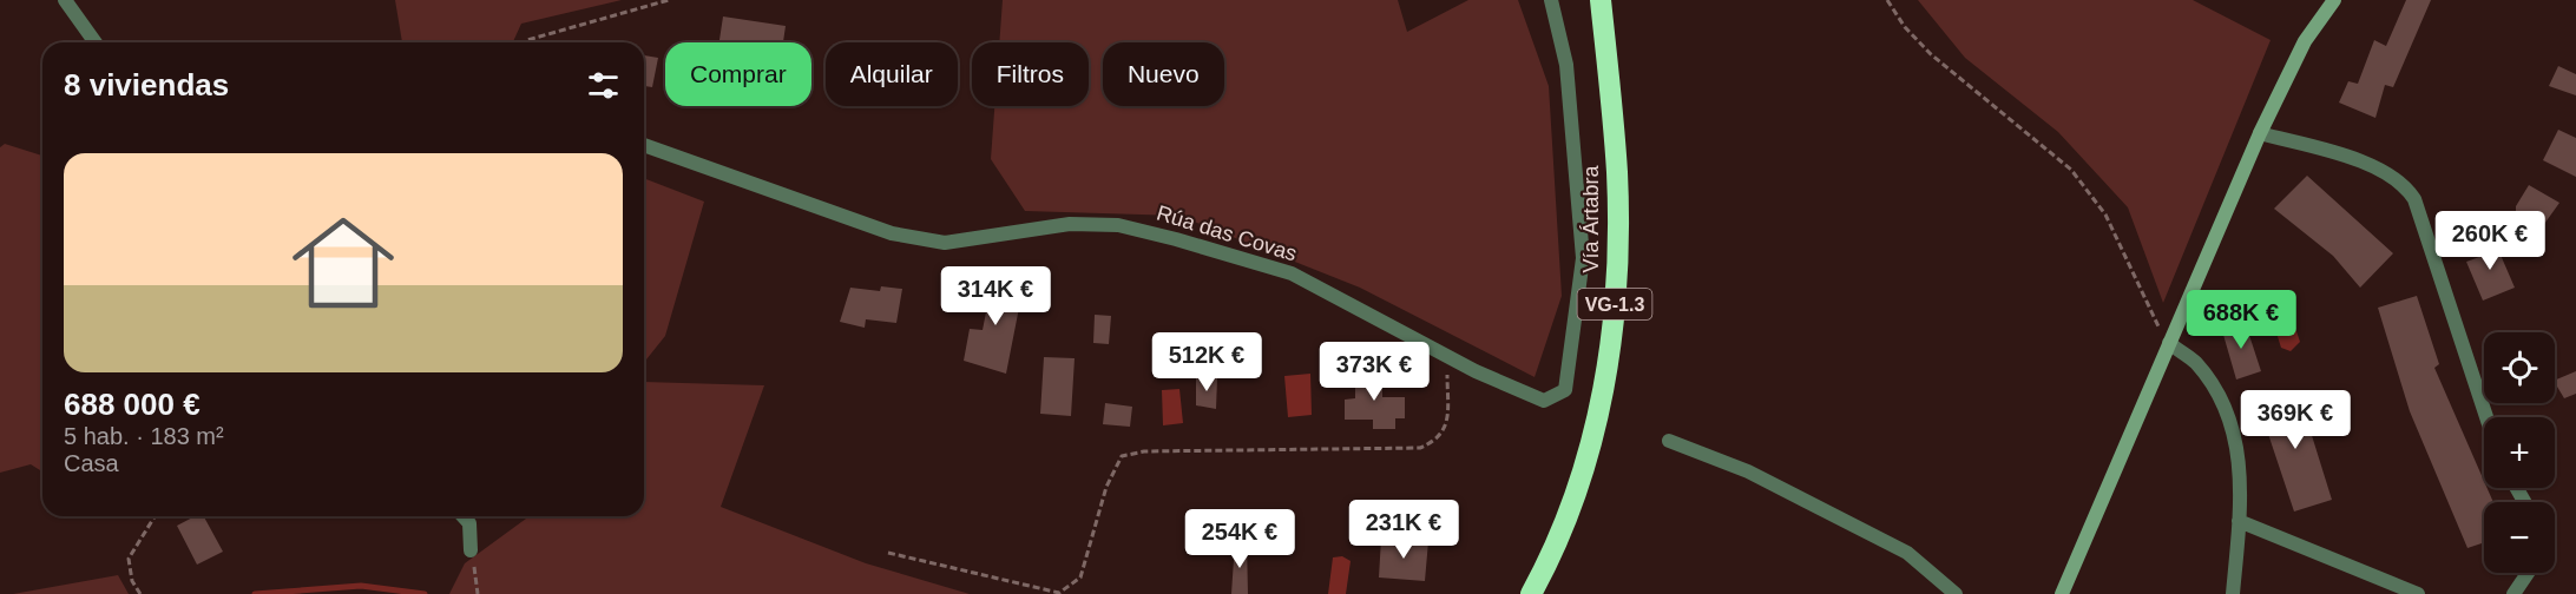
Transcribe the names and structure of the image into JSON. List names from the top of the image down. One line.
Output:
{"streets":{"highway":["Vía Ártabra","VG-1.3"],"street":["Rúa das Covas"]},"page":{"chip":["Comprar","Alquilar","Filtros","Nuevo"],"heading":"8 viviendas","list":[{"name":"688 000 €","note":"5 hab. · 183 m² · Casa"}],"price":["260K €","314K €","688K €","512K €","373K €","369K €","231K €","254K €"],"map_buttons":["+","−"]}}
